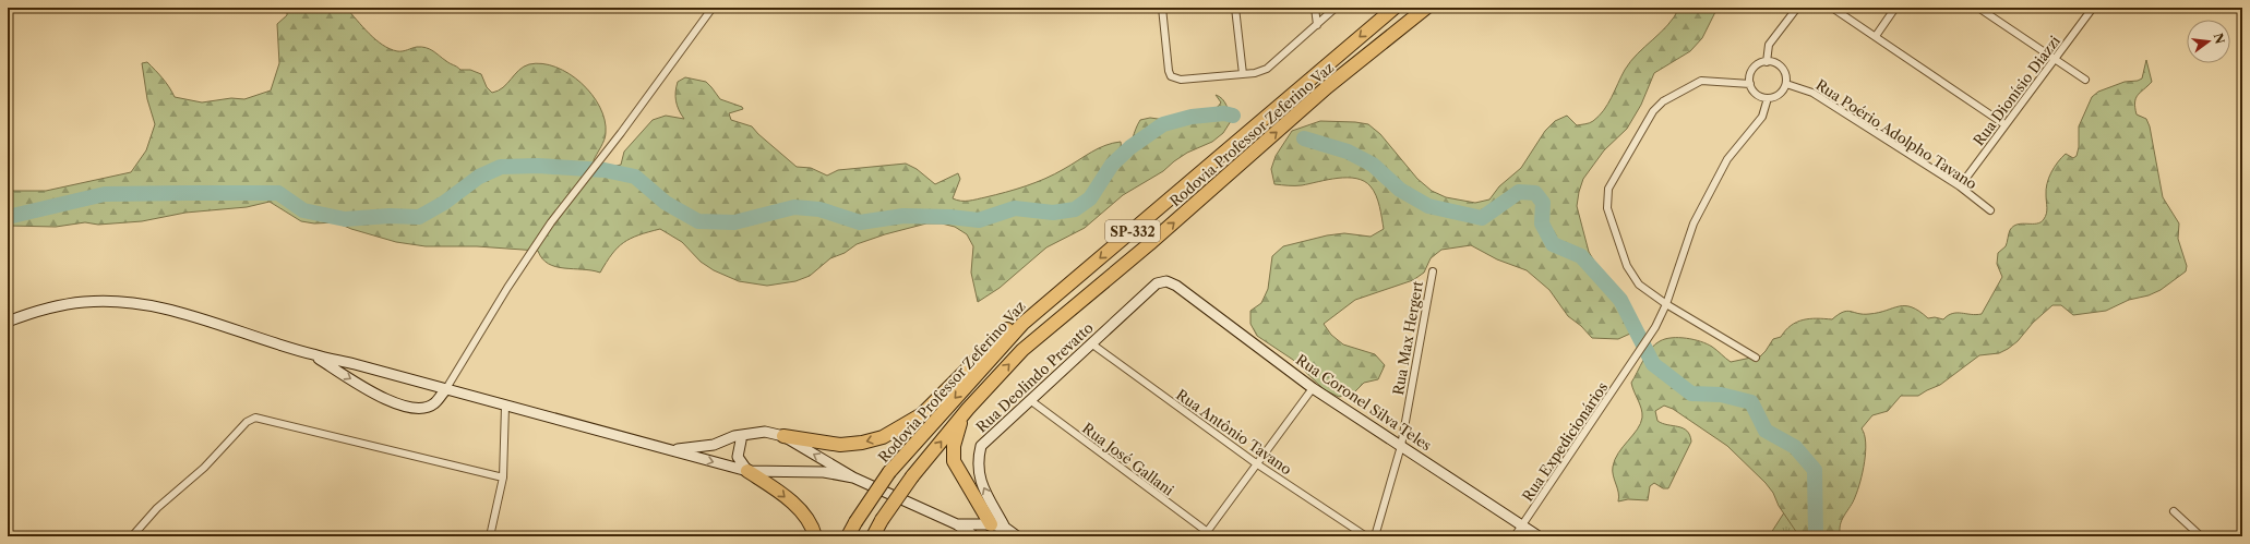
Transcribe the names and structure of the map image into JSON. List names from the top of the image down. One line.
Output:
{"streets":{"highway":["Rodovia Professor Zeferino Vaz","SP-332"],"street":["Rua Dionísio Diazzi","Rua Poério Adolpho Tavano","Rua Max Hergert","Rua Deolindo Prevatto","Rua Coronel Silva Teles","Rua Antônio Tavano","Rua Expedicionários","Rua José Gallani"]},"crossings":[["Rua Dionísio Diazzi","Rua Poério Adolpho Tavano"],["Rua Poério Adolpho Tavano","Rua Expedicionários"],["Rua Max Hergert","Rua Coronel Silva Teles"],["Rua Deolindo Prevatto","Rua Coronel Silva Teles"],["Rua Deolindo Prevatto","Rua Antônio Tavano"],["Rua Deolindo Prevatto","Rua José Gallani"],["Rua Coronel Silva Teles","Rua Expedicionários"]],"one_way":["Rua Deolindo Prevatto"],"north":"right"}
